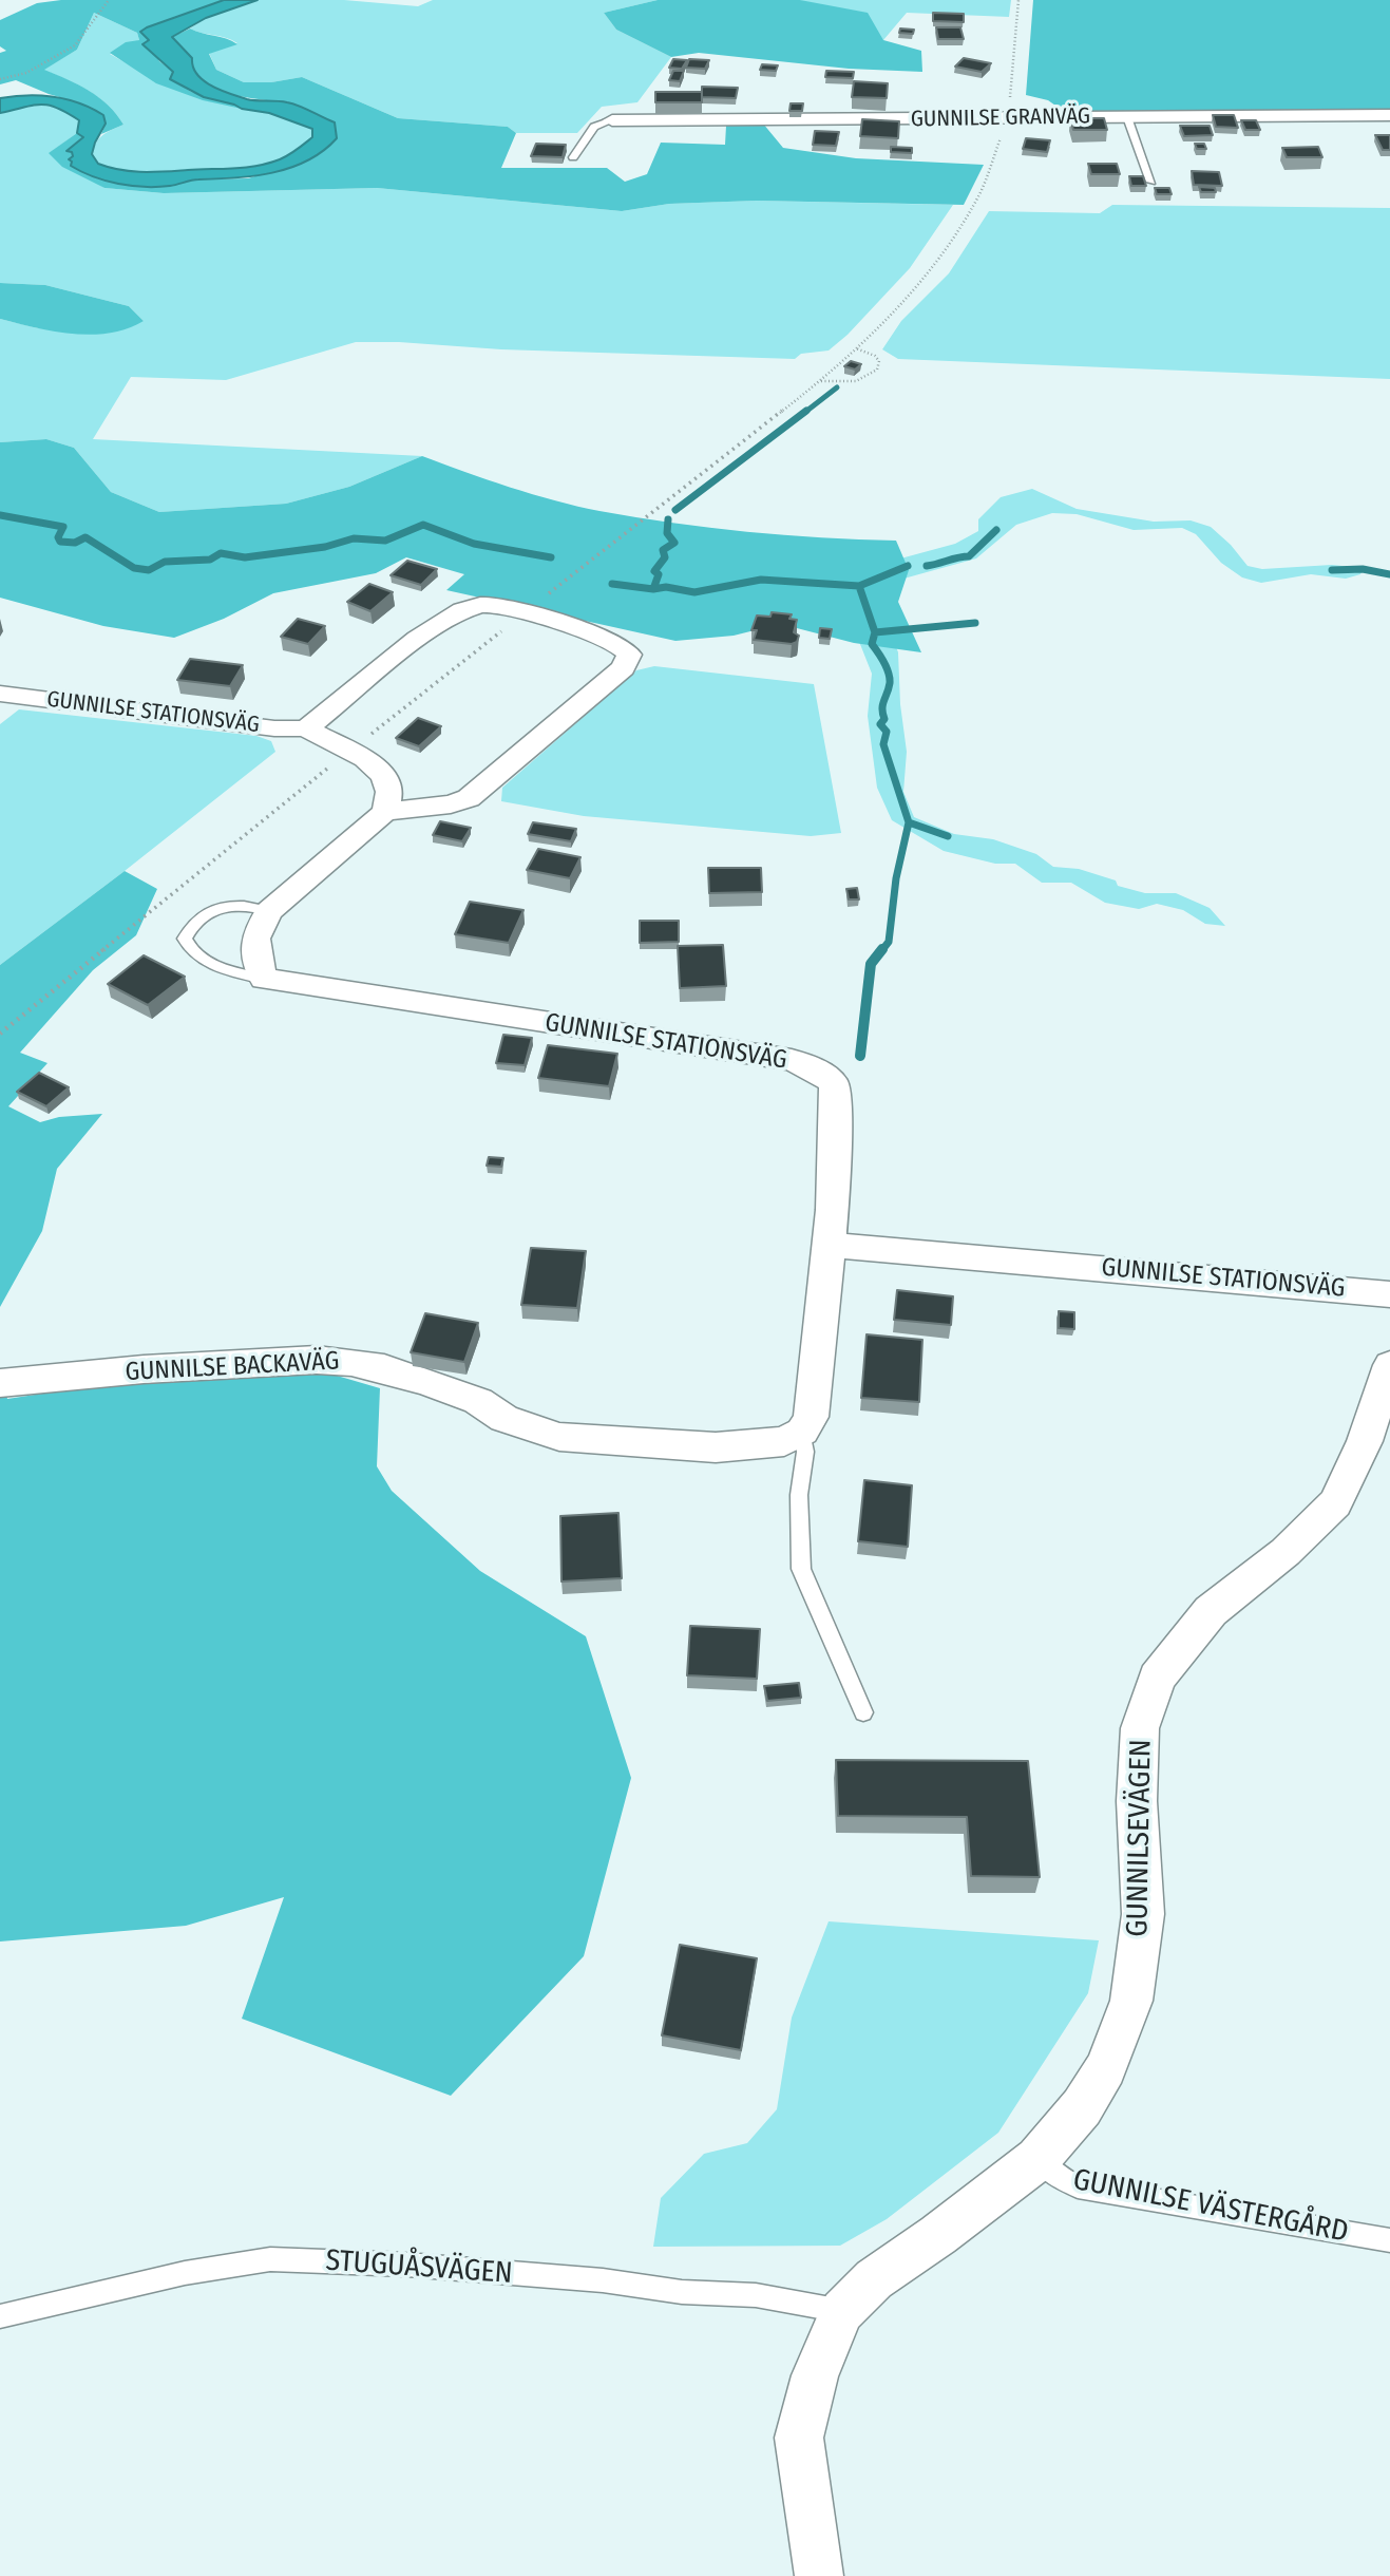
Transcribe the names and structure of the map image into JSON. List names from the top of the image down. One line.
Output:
{"streets":{"street":["GUNNILSE GRANVÄG","GUNNILSE STATIONSVÄG","GUNNILSE BACKAVÄG","GUNNILSEVÄGEN"],"lane":["GUNNILSE VÄSTERGÅRD","STUGUÅSVÄGEN"]},"crossings":[["GUNNILSEVÄGEN","GUNNILSE VÄSTERGÅRD"],["GUNNILSEVÄGEN","STUGUÅSVÄGEN"]]}
